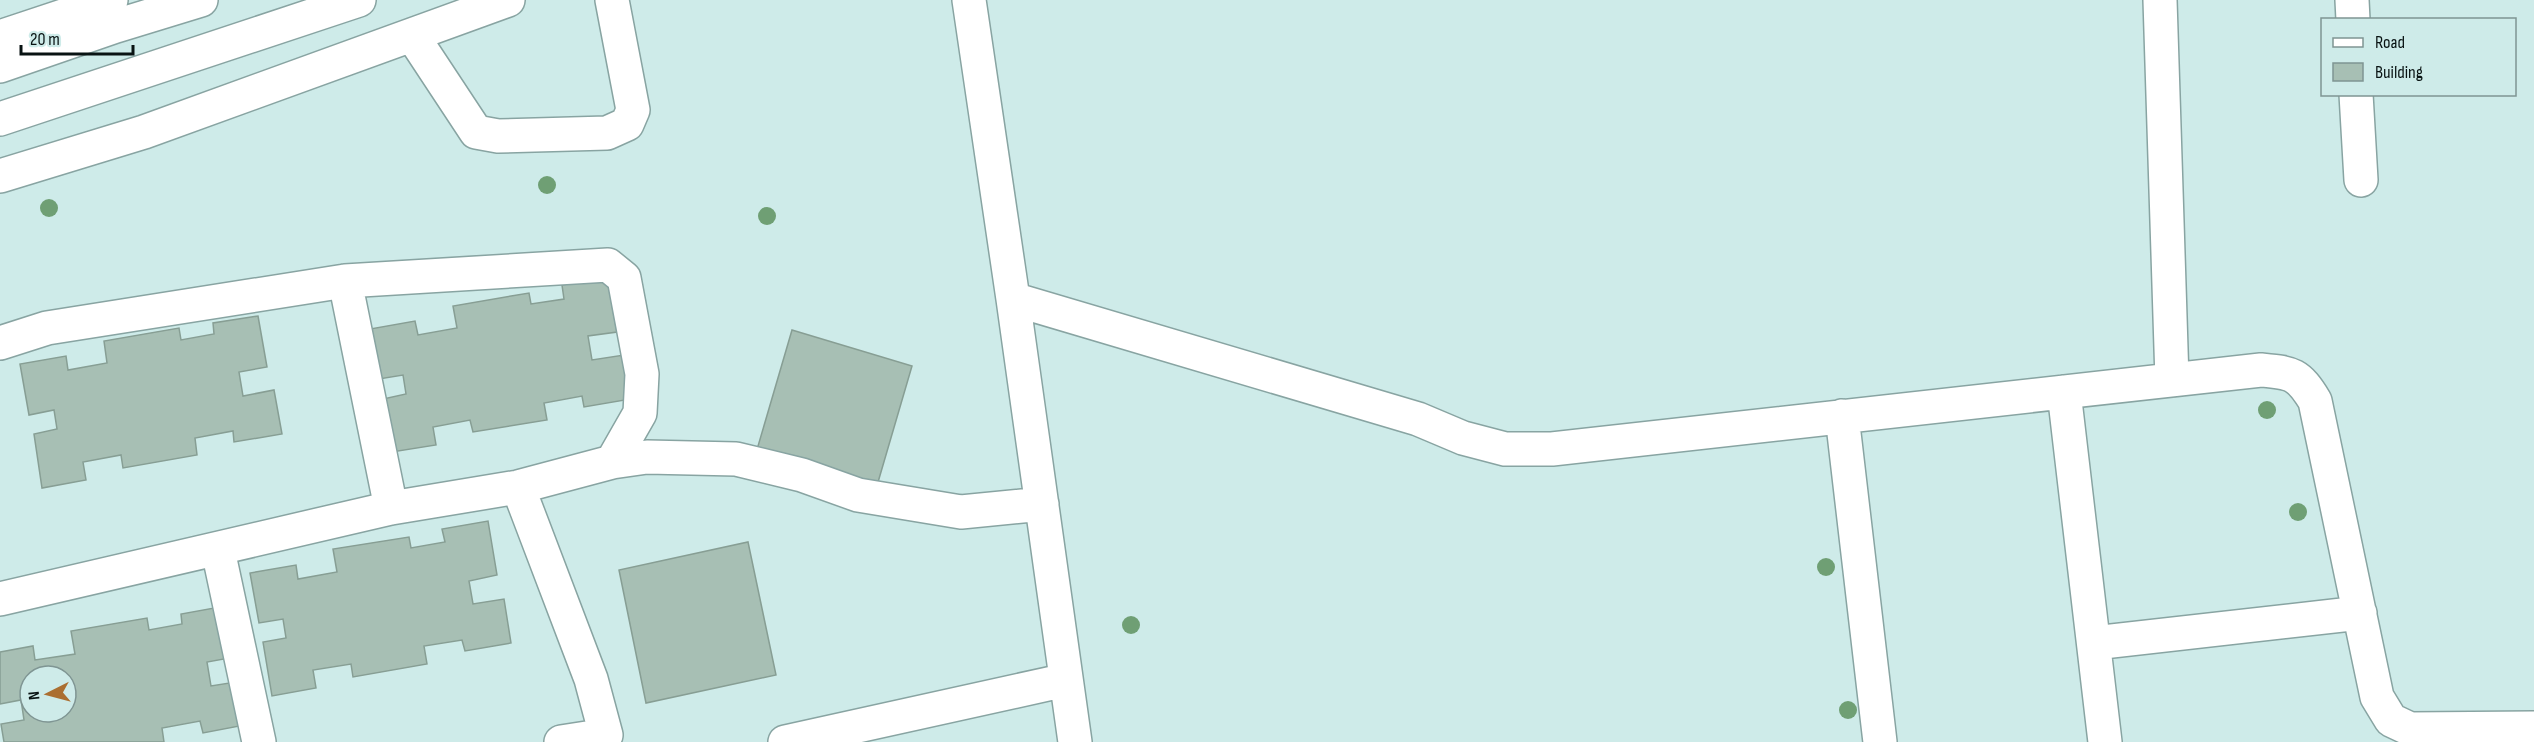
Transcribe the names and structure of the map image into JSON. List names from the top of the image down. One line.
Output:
{"legend":["Road","Building"],"scale_bar":"20 m","north":"left"}
